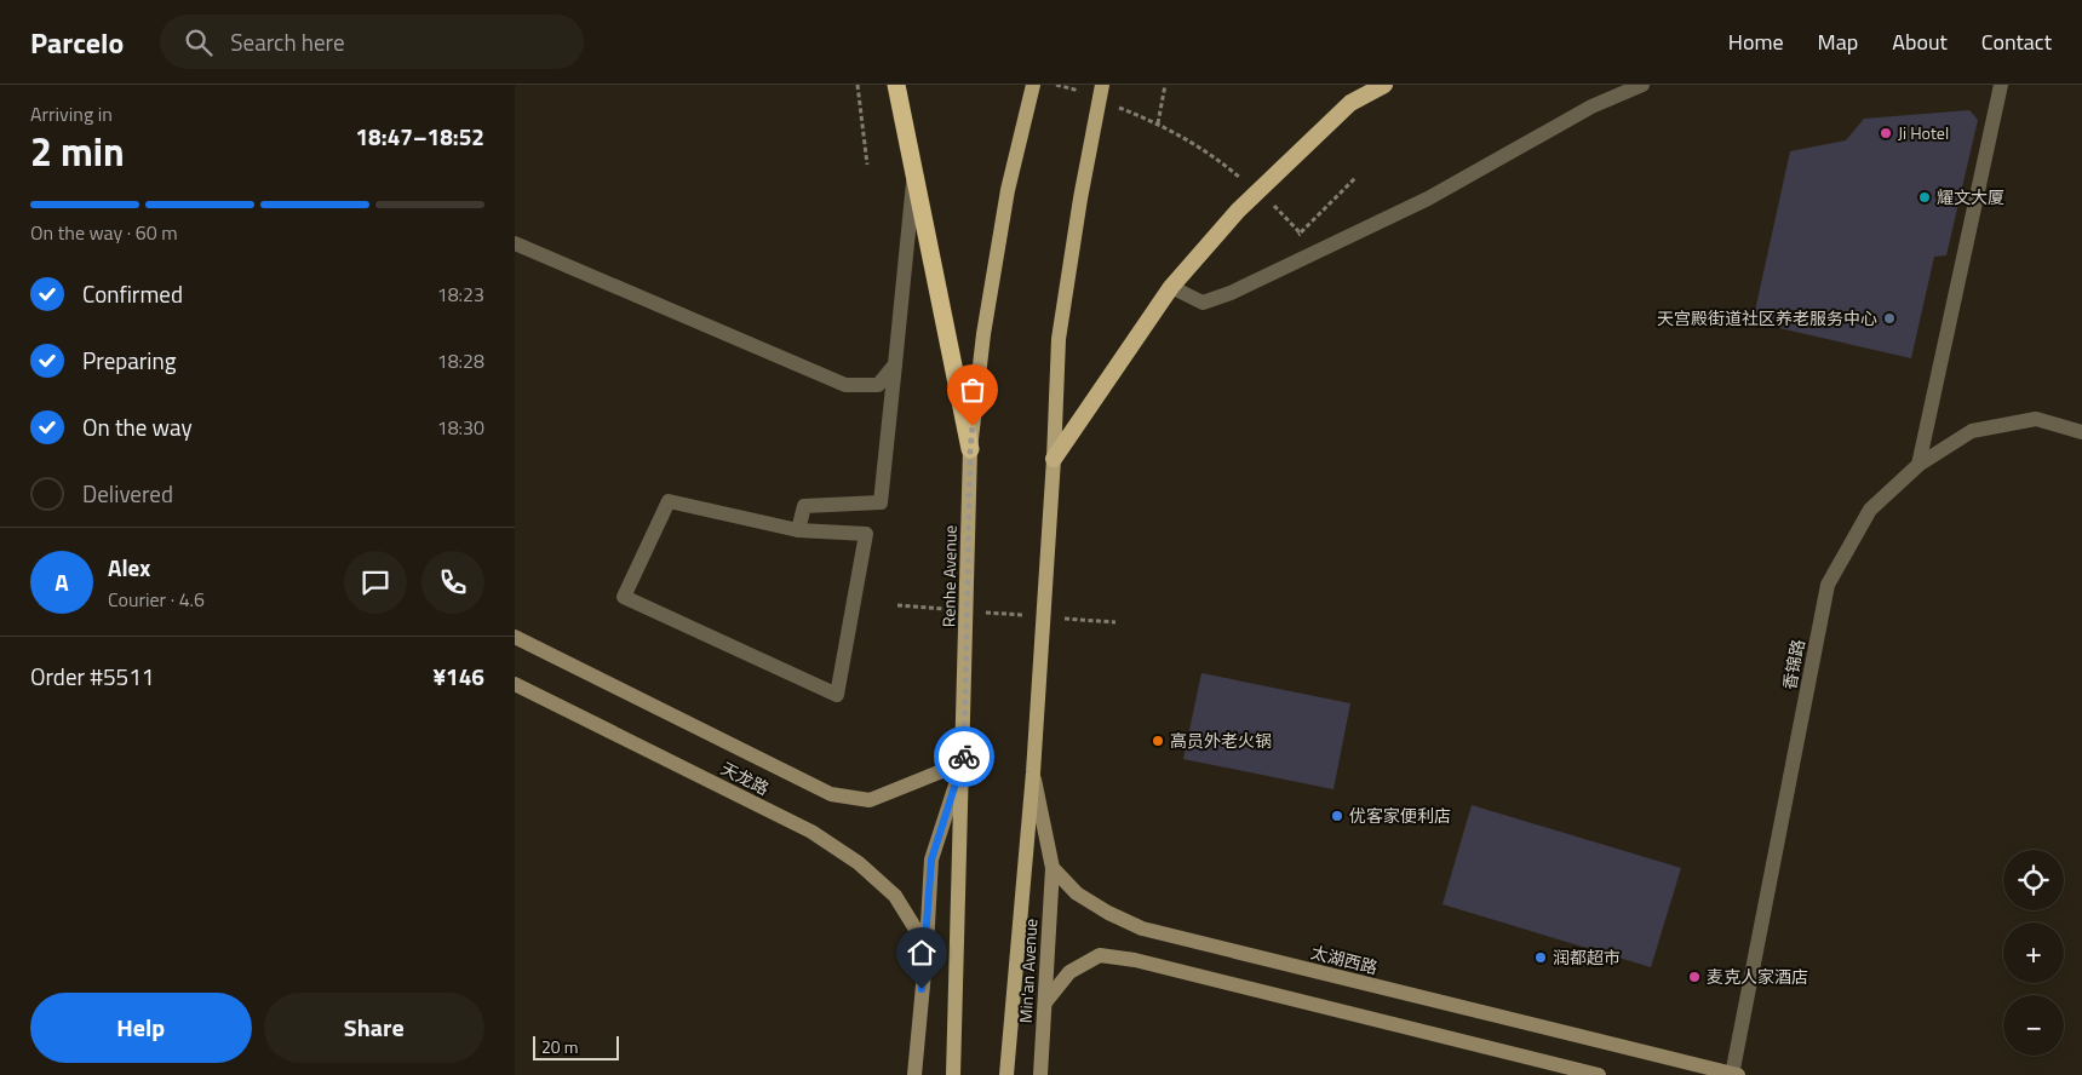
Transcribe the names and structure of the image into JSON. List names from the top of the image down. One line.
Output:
{"streets":{"main road":["Renhe Avenue","天龙路","太湖西路","Min'an Avenue"],"street":["香锦路"]},"crossings":[["Renhe Avenue","天龙路"],["香锦路","太湖西路"],["太湖西路","Min'an Avenue"]],"places":["Ji Hotel","耀文大厦","天宫殿街道社区养老服务中心","高员外老火锅","优客家便利店","润都超市","麦克人家酒店"],"scale_bar":"20 m","page":{"header":"Parcelo","search":"Search here","nav":["Home","Map","About","Contact"],"heading":["2 min","Arriving in","18:47–18:52"],"panel":["Alex","Courier · 4.6","Order #5511","¥146"],"bar":"On the way · 60 m","list":[["Confirmed","18:23"],["Preparing","18:28"],["On the way","18:30"],"Delivered"],"round":"A","map_buttons":["+","−"],"buttons":["Help","Share"],"scale":"20 m"}}
